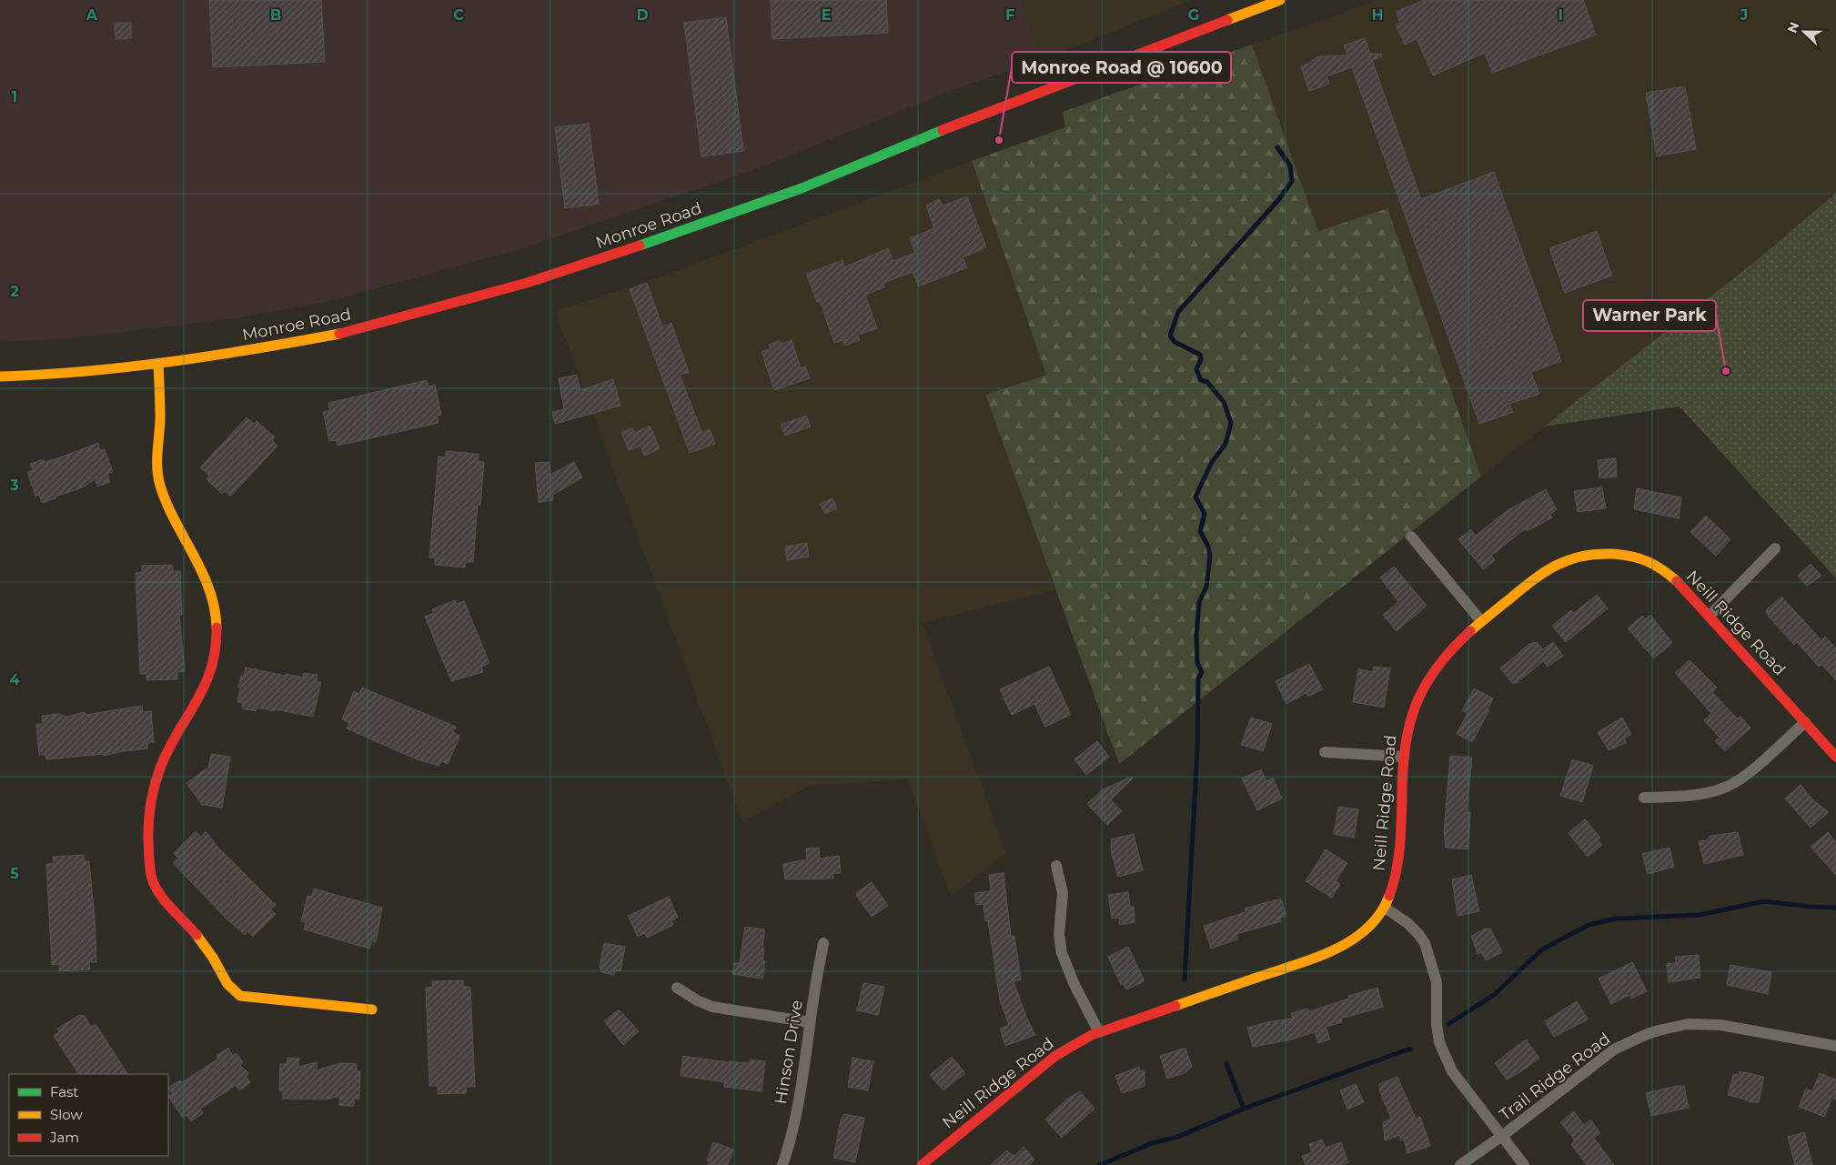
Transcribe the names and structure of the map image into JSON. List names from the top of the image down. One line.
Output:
{"streets":{"street":["Monroe Road","Neill Ridge Road","Hinson Drive","Trail Ridge Road"]},"places":["Monroe Road @ 10600","Warner Park"],"legend":["Fast","Slow","Jam"],"north":"left","grid":{"columns":["A","B","C","D","E","F","G","H","I","J"],"rows":["1","2","3","4","5"]}}
